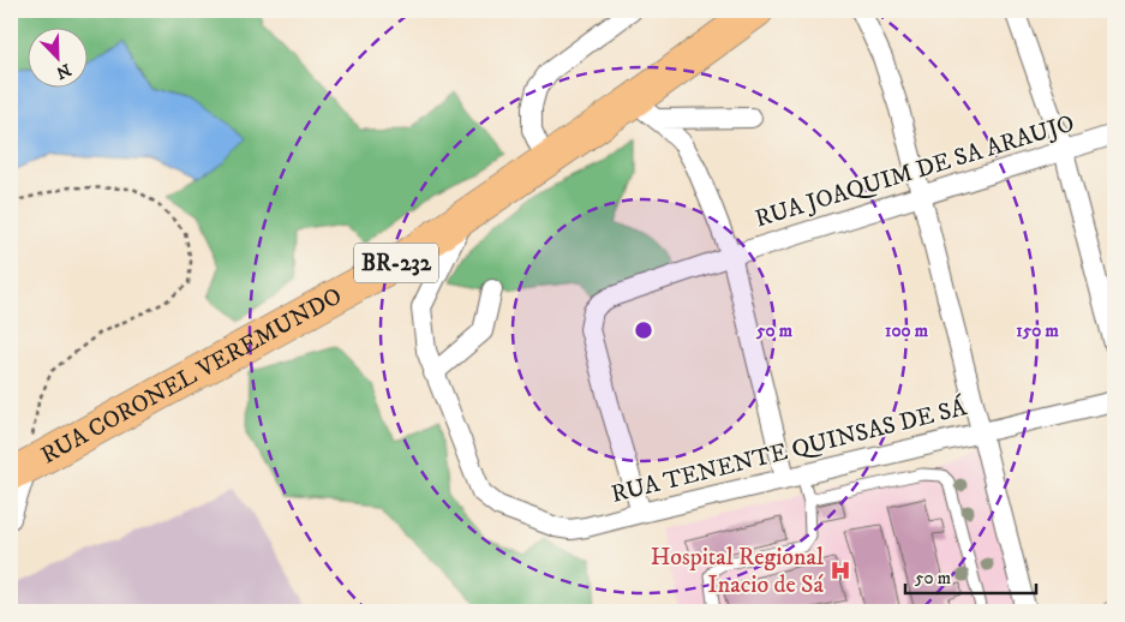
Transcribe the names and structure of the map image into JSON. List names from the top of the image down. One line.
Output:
{"streets":{"highway":["BR-232","RUA CORONEL VEREMUNDO"],"street":["RUA JOAQUIM DE SA ARAUJO","RUA TENENTE QUINSAS DE SÁ"]},"crossings":[["RUA JOAQUIM DE SA ARAUJO","RUA TENENTE QUINSAS DE SÁ"]],"places":{"hospital":["Hospital Regional Inacio de Sá"]},"scale_bar":"50 m","north":"bottom right","rings":["50 m","100 m","150 m"]}
